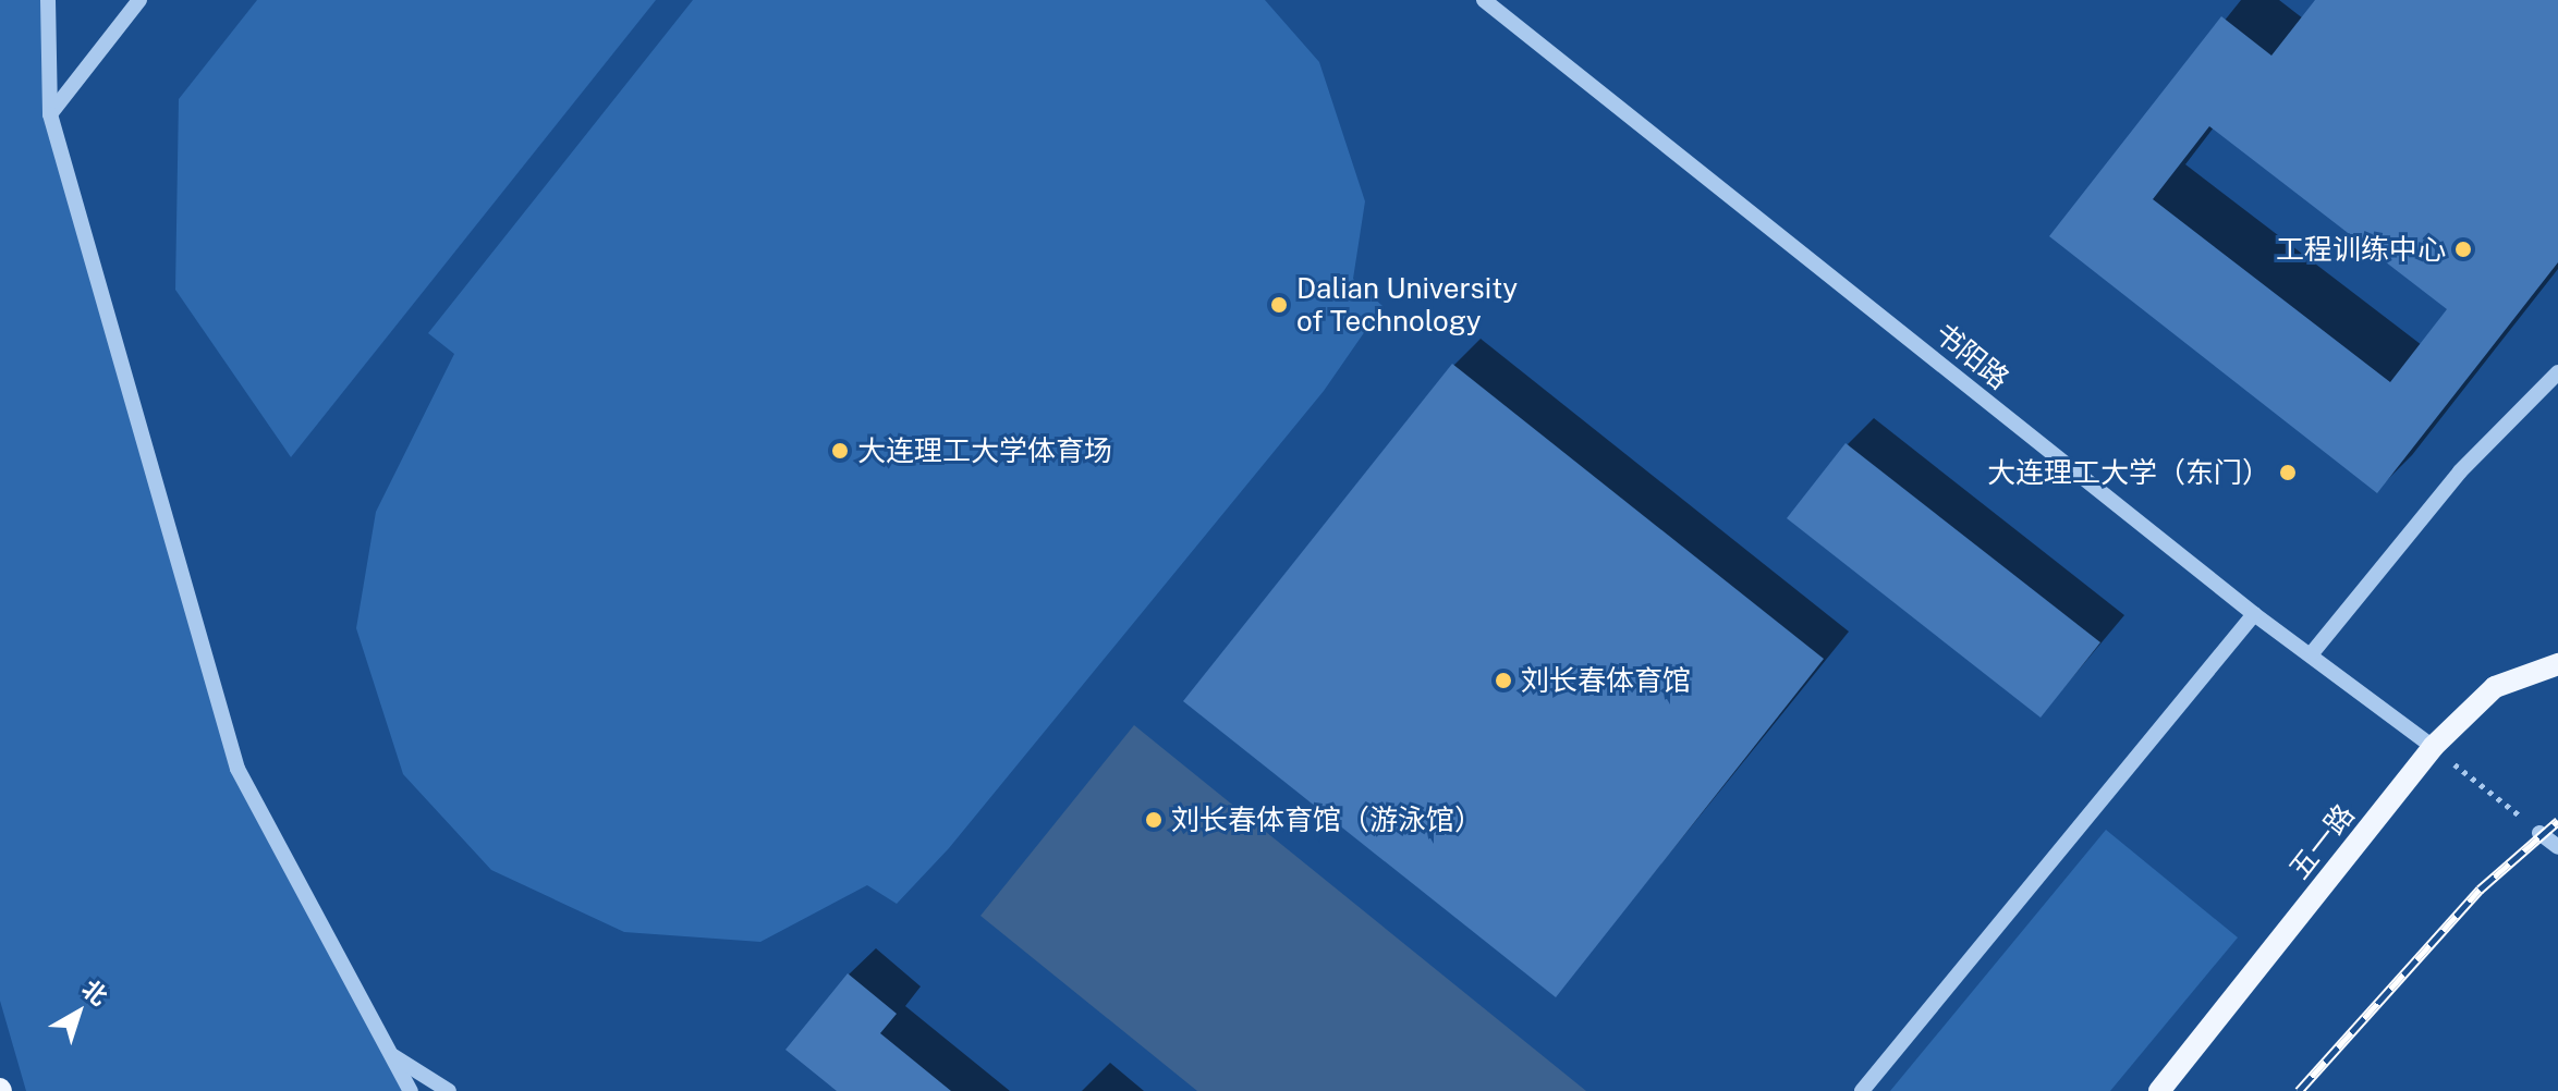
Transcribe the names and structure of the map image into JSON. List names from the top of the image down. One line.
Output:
{"streets":{"main road":["五一路"],"street":["书阳路"]},"crossings":[["书阳路","五一路"]],"places":["工程训练中心","Dalian University of Technology","大连理工大学体育场","大连理工大学（东门）","刘长春体育馆","刘长春体育馆（游泳馆）"],"north":"top right"}
